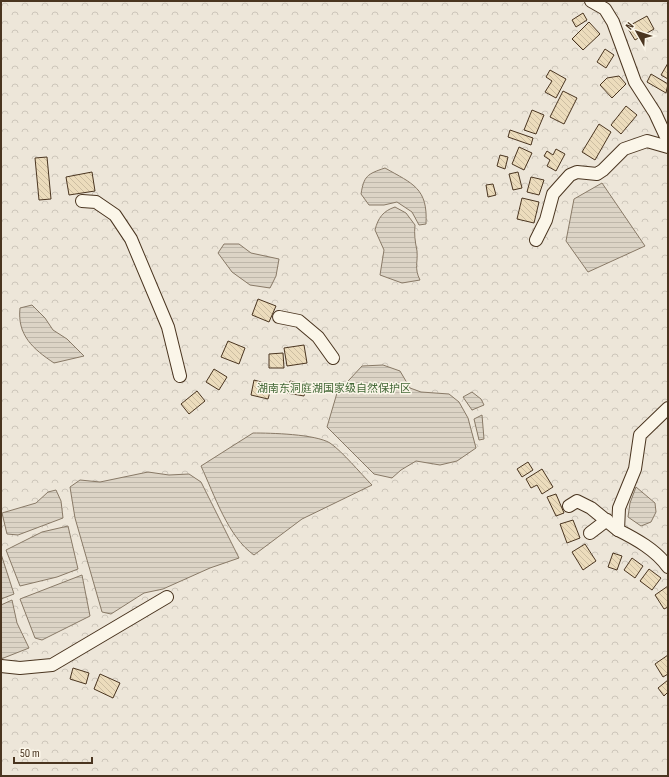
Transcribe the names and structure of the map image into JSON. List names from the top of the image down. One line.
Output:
{"parks":["湖南东洞庭湖国家级自然保护区"],"scale_bar":"50 m","north":"top left"}
